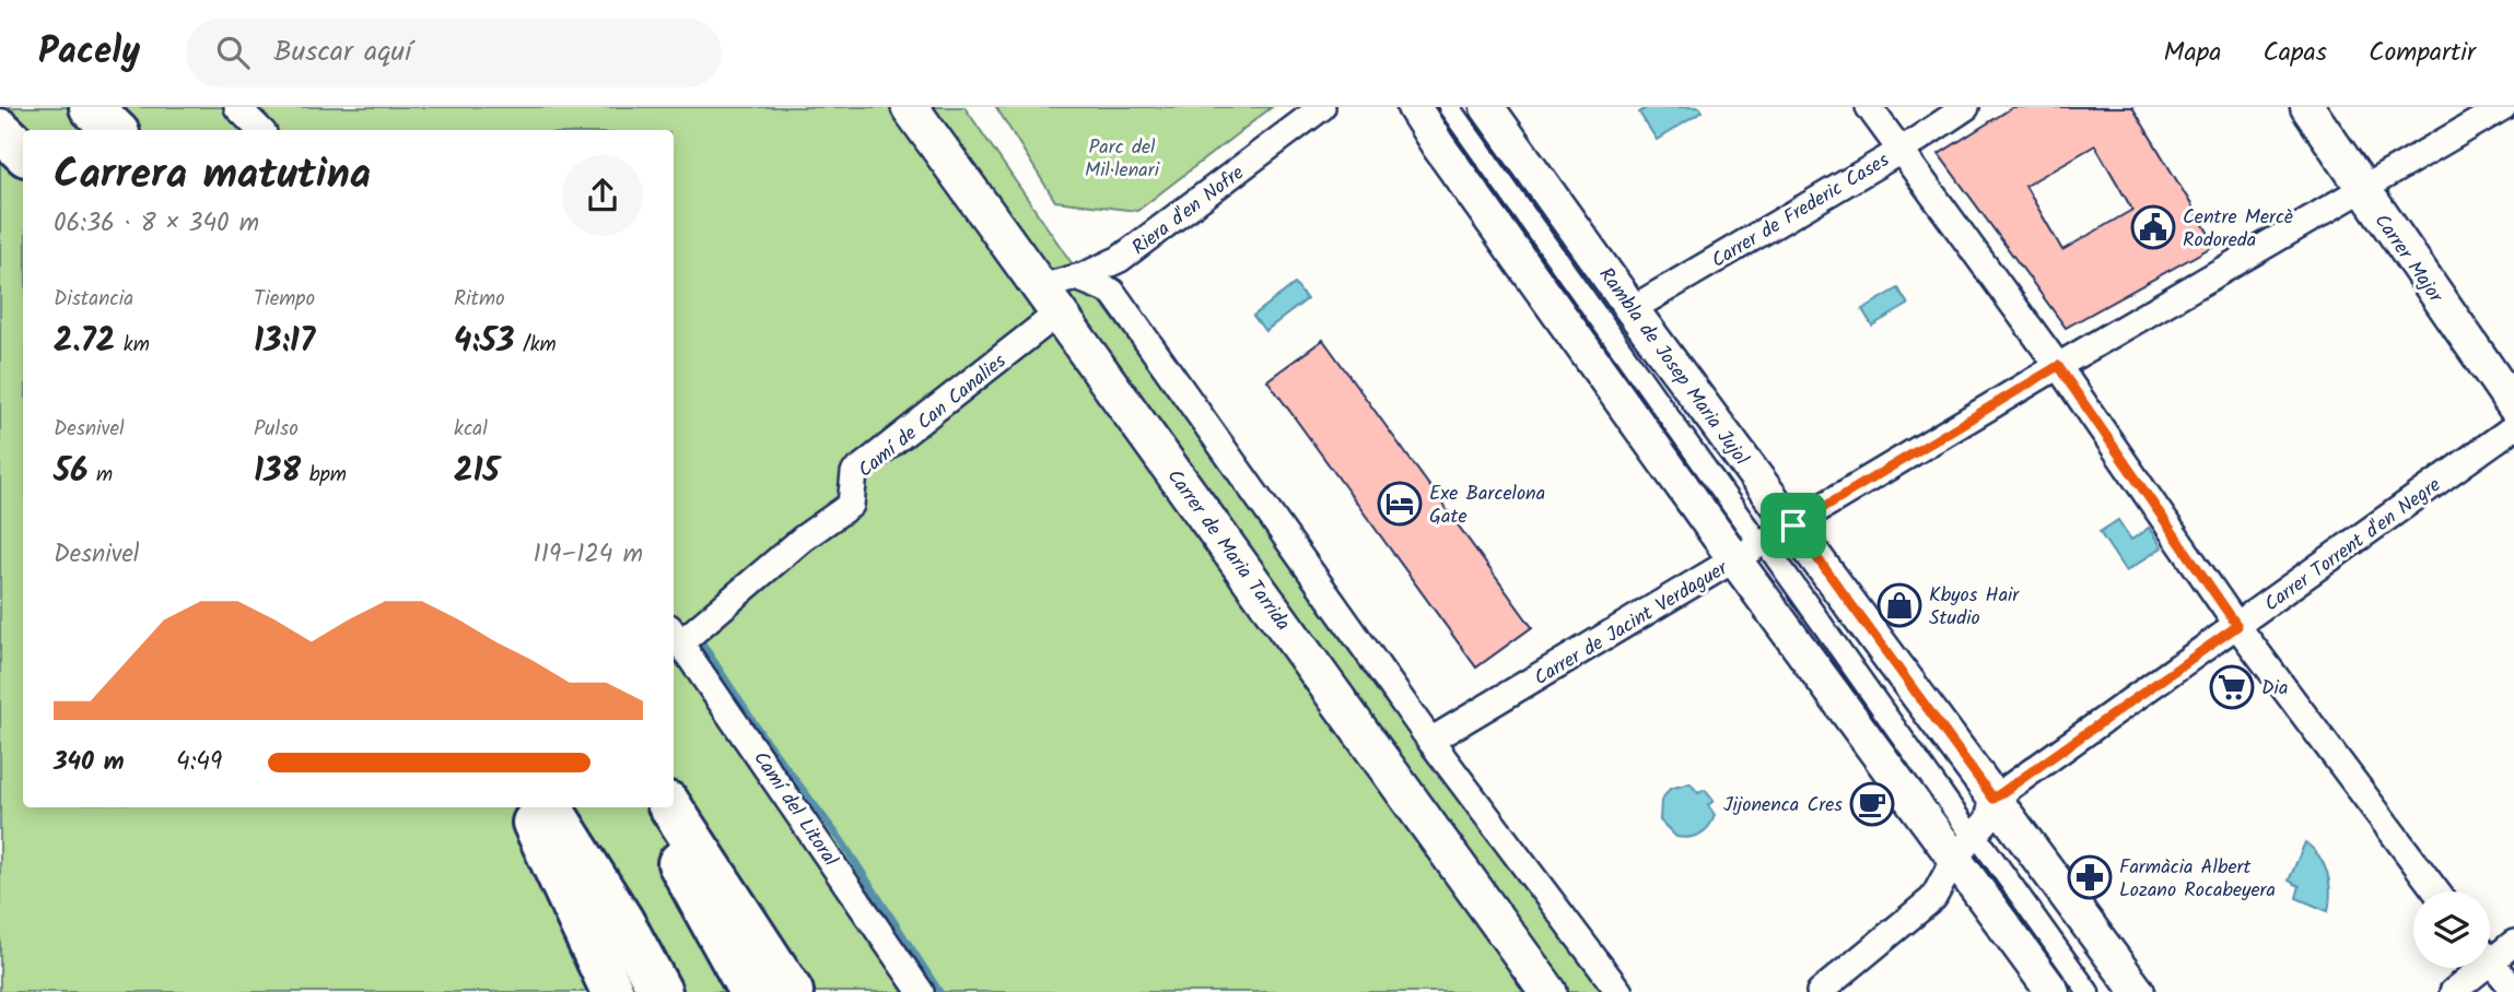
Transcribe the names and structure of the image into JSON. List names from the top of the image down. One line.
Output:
{"streets":{"main road":["Carrer de Maria Tarrida"],"street":["Riera d'en Nofre","Carrer de Frederic Cases","Carrer Major","Rambla de Josep Maria Jujol","Camí de Can Canalies","Carrer Torrent d'en Negre","Carrer de Jacint Verdaguer","Camí del Litoral"]},"crossings":[["Riera d'en Nofre","Camí de Can Canalies"],["Riera d'en Nofre","Carrer de Maria Tarrida"],["Carrer de Frederic Cases","Rambla de Josep Maria Jujol"],["Carrer Major","Carrer de Jacint Verdaguer"],["Rambla de Josep Maria Jujol","Carrer Torrent d'en Negre"],["Rambla de Josep Maria Jujol","Carrer de Jacint Verdaguer"],["Camí de Can Canalies","Carrer de Maria Tarrida"],["Camí de Can Canalies","Camí del Litoral"]],"parks":["Parc del Mil·lenari"],"places":{"public building":["Centre Mercè Rodoreda"],"hotel":["Exe Barcelona Gate"],"shop":["Kbyos Hair Studio"],"supermarket":["Dia"],"cafe":["Jijonenca Cres"],"pharmacy":["Farmàcia Albert Lozano Rocabeyera"]},"page":{"header":"Pacely","search":"Buscar aquí","nav":["Mapa","Capas","Compartir"],"heading":["Carrera matutina","06:36 · 8 × 340 m"],"stats":[["Distancia","2.72 km"],["Tiempo","13:17"],["Ritmo","4:53 /km"],["Desnivel","56 m"],["Pulso","138 bpm"],["kcal","215"]],"chart":["Desnivel","119–124 m"],"list":[{"name":"340 m","note":"4:49"}]}}
